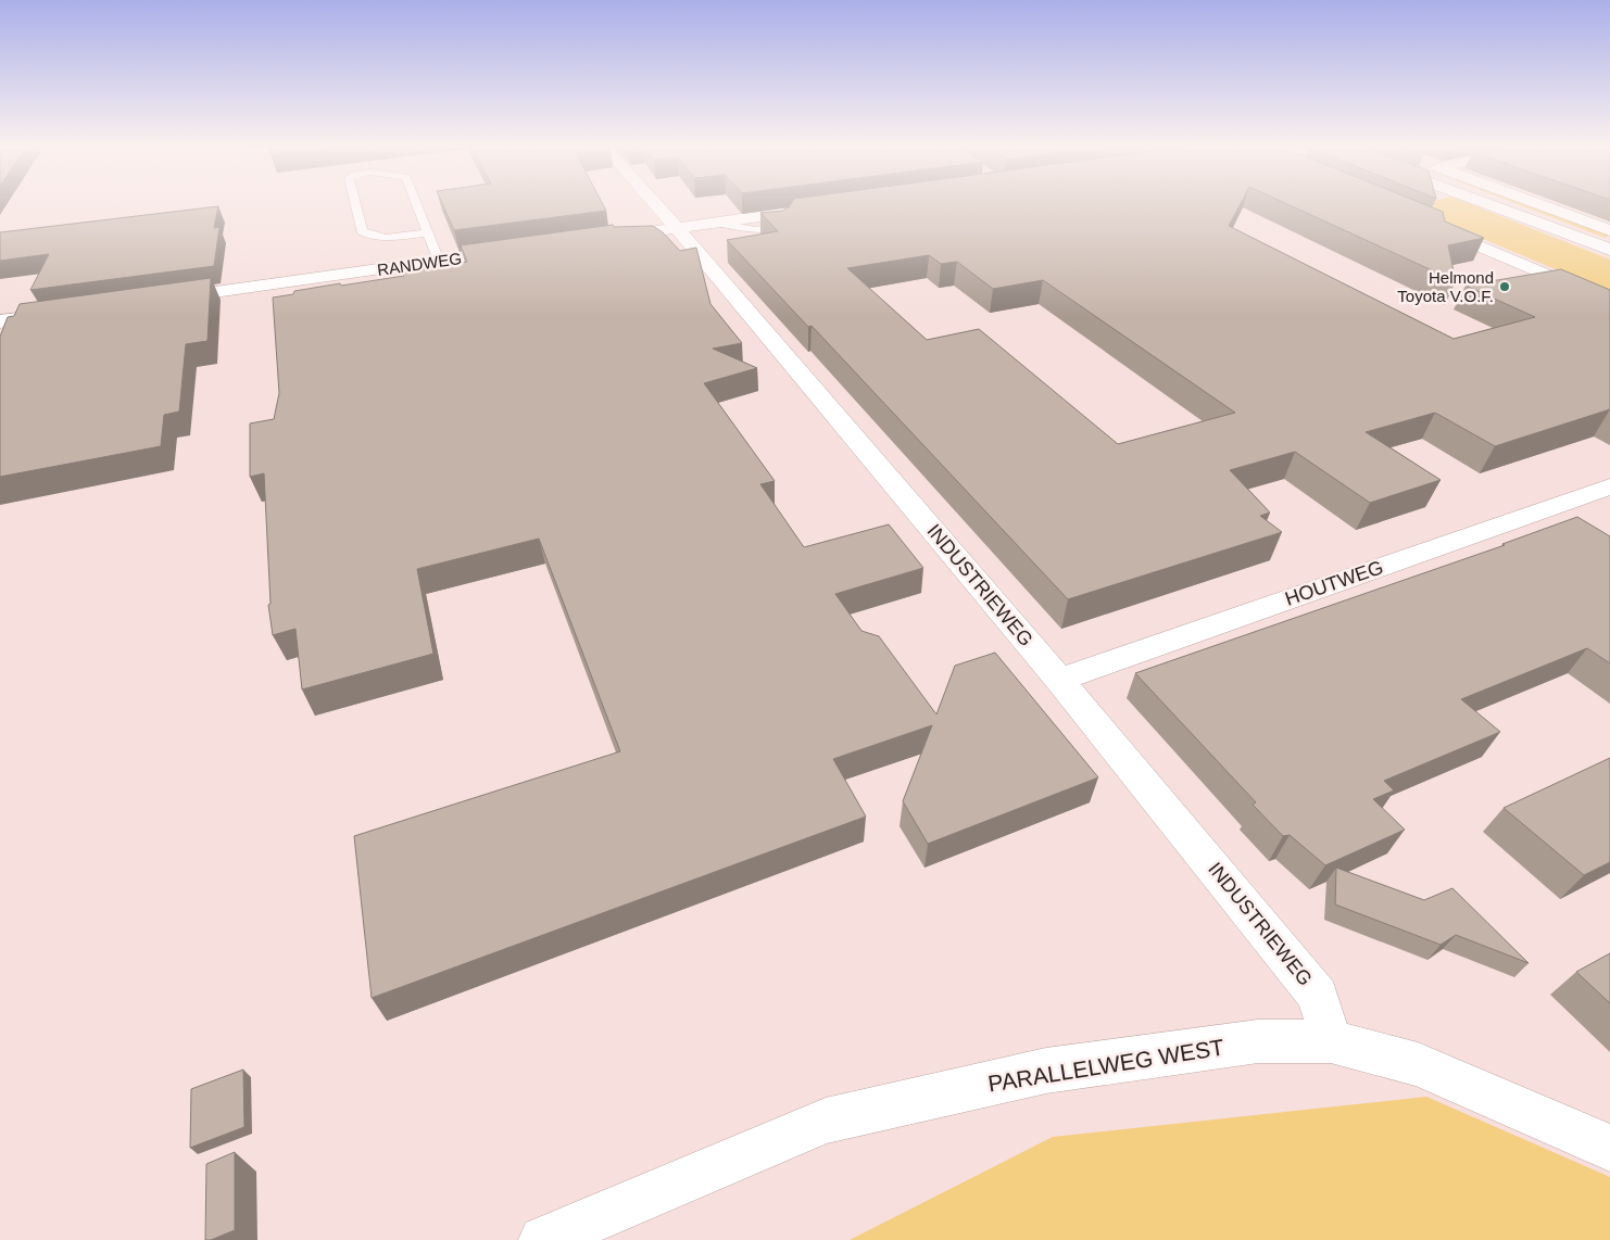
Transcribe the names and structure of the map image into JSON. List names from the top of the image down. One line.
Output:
{"streets":{"street":["RANDWEG","HOUTWEG","INDUSTRIEWEG","PARALLELWEG WEST"]},"crossings":[["HOUTWEG","INDUSTRIEWEG"],["INDUSTRIEWEG","PARALLELWEG WEST"]],"places":["Helmond Toyota V.O.F."]}
